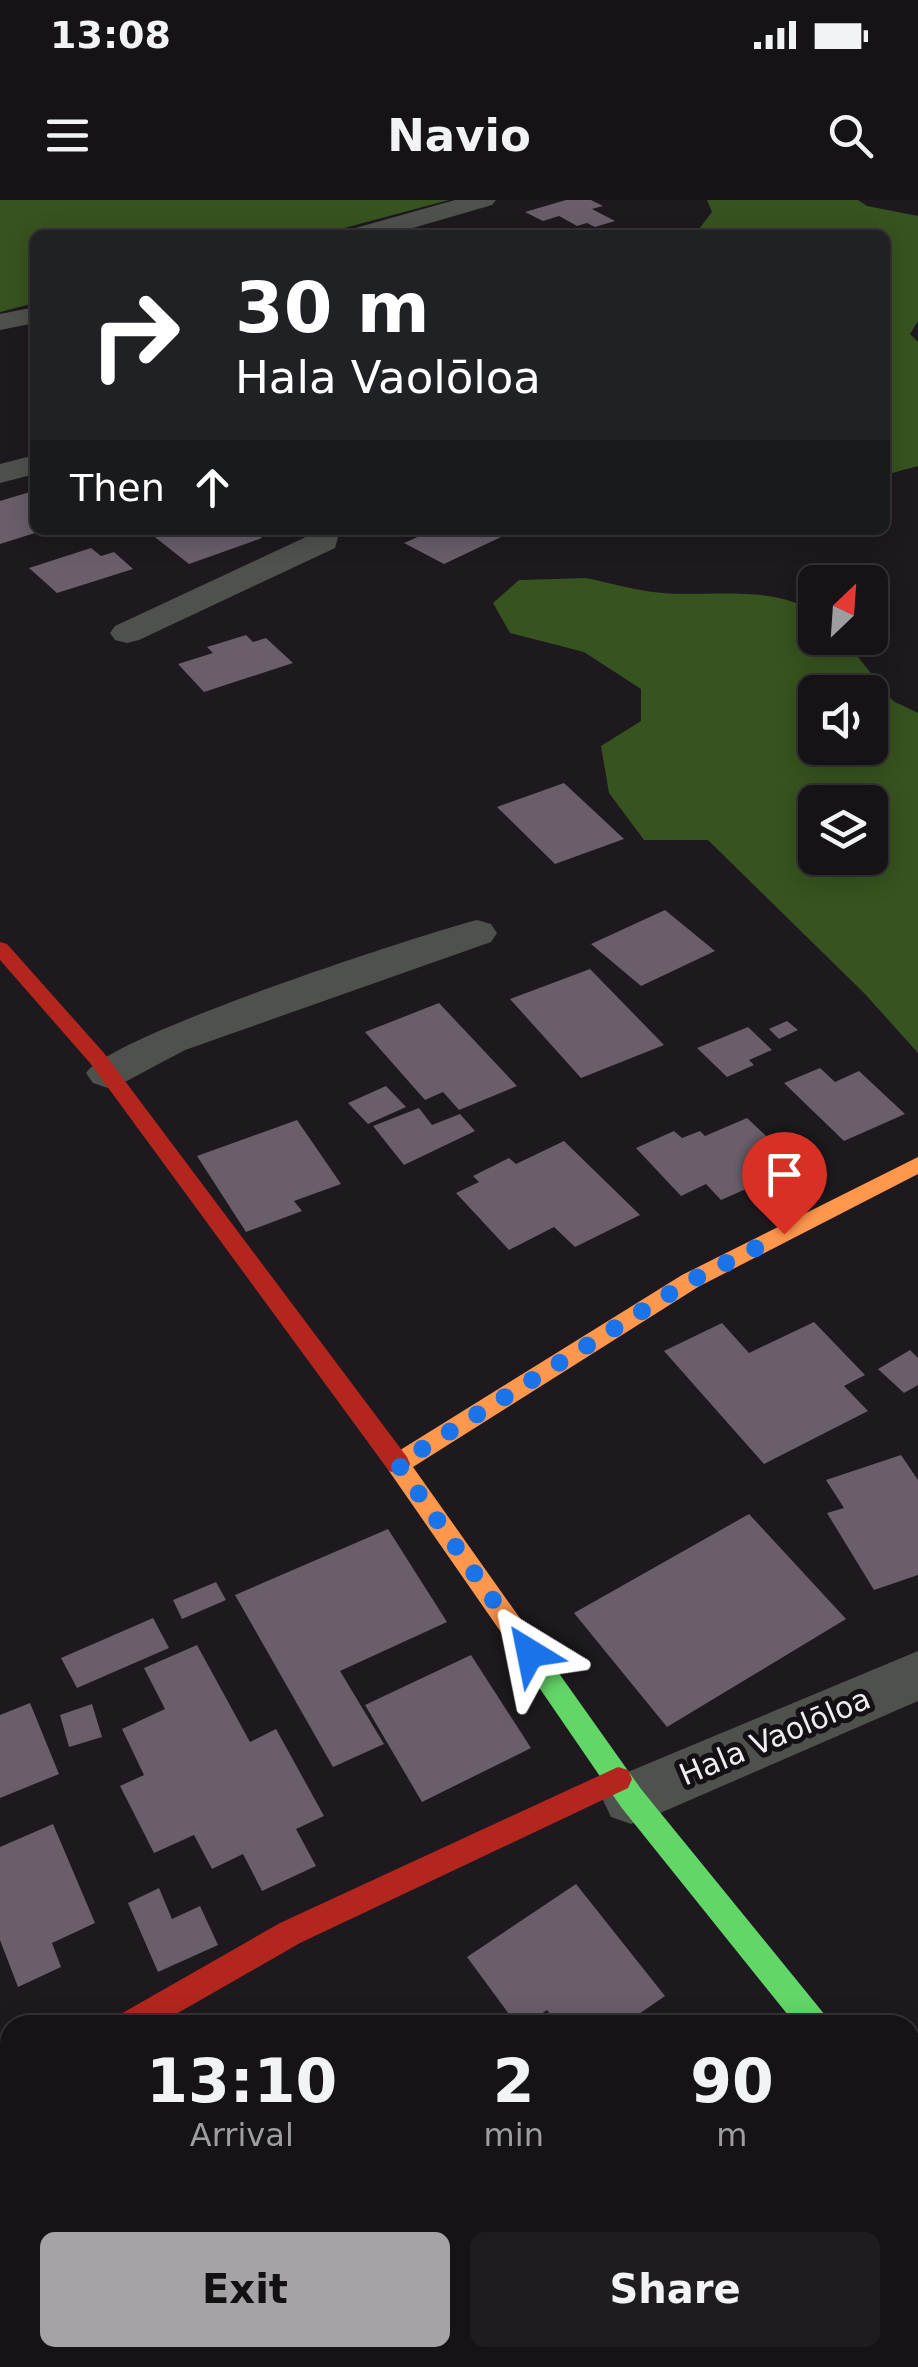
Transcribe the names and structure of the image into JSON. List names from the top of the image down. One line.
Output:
{"streets":{"street":["Hala Vaolōloa"]},"north":"top right","page":{"status":"13:08","header":"Navio","turn":["30 m","Hala Vaolōloa"],"then":"Then","eta":["13:10","Arrival","2","min","90","m"],"buttons":["Exit","Share"]}}
